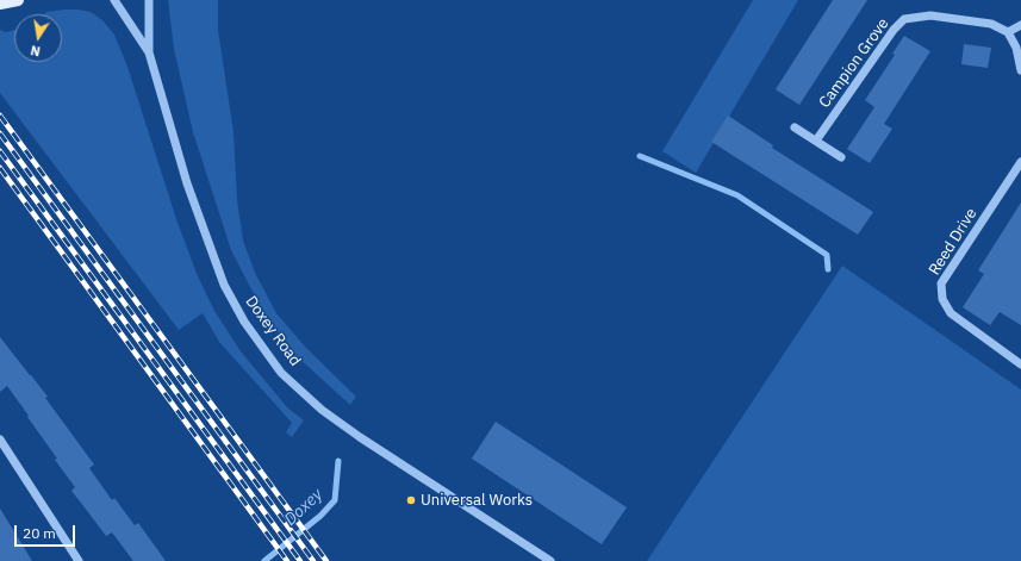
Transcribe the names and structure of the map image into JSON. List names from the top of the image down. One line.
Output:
{"streets":{"street":["Campion Grove","Reed Drive","Doxey Road"]},"water":["Doxey"],"places":["Universal Works"],"scale_bar":"20 m","north":"bottom"}
